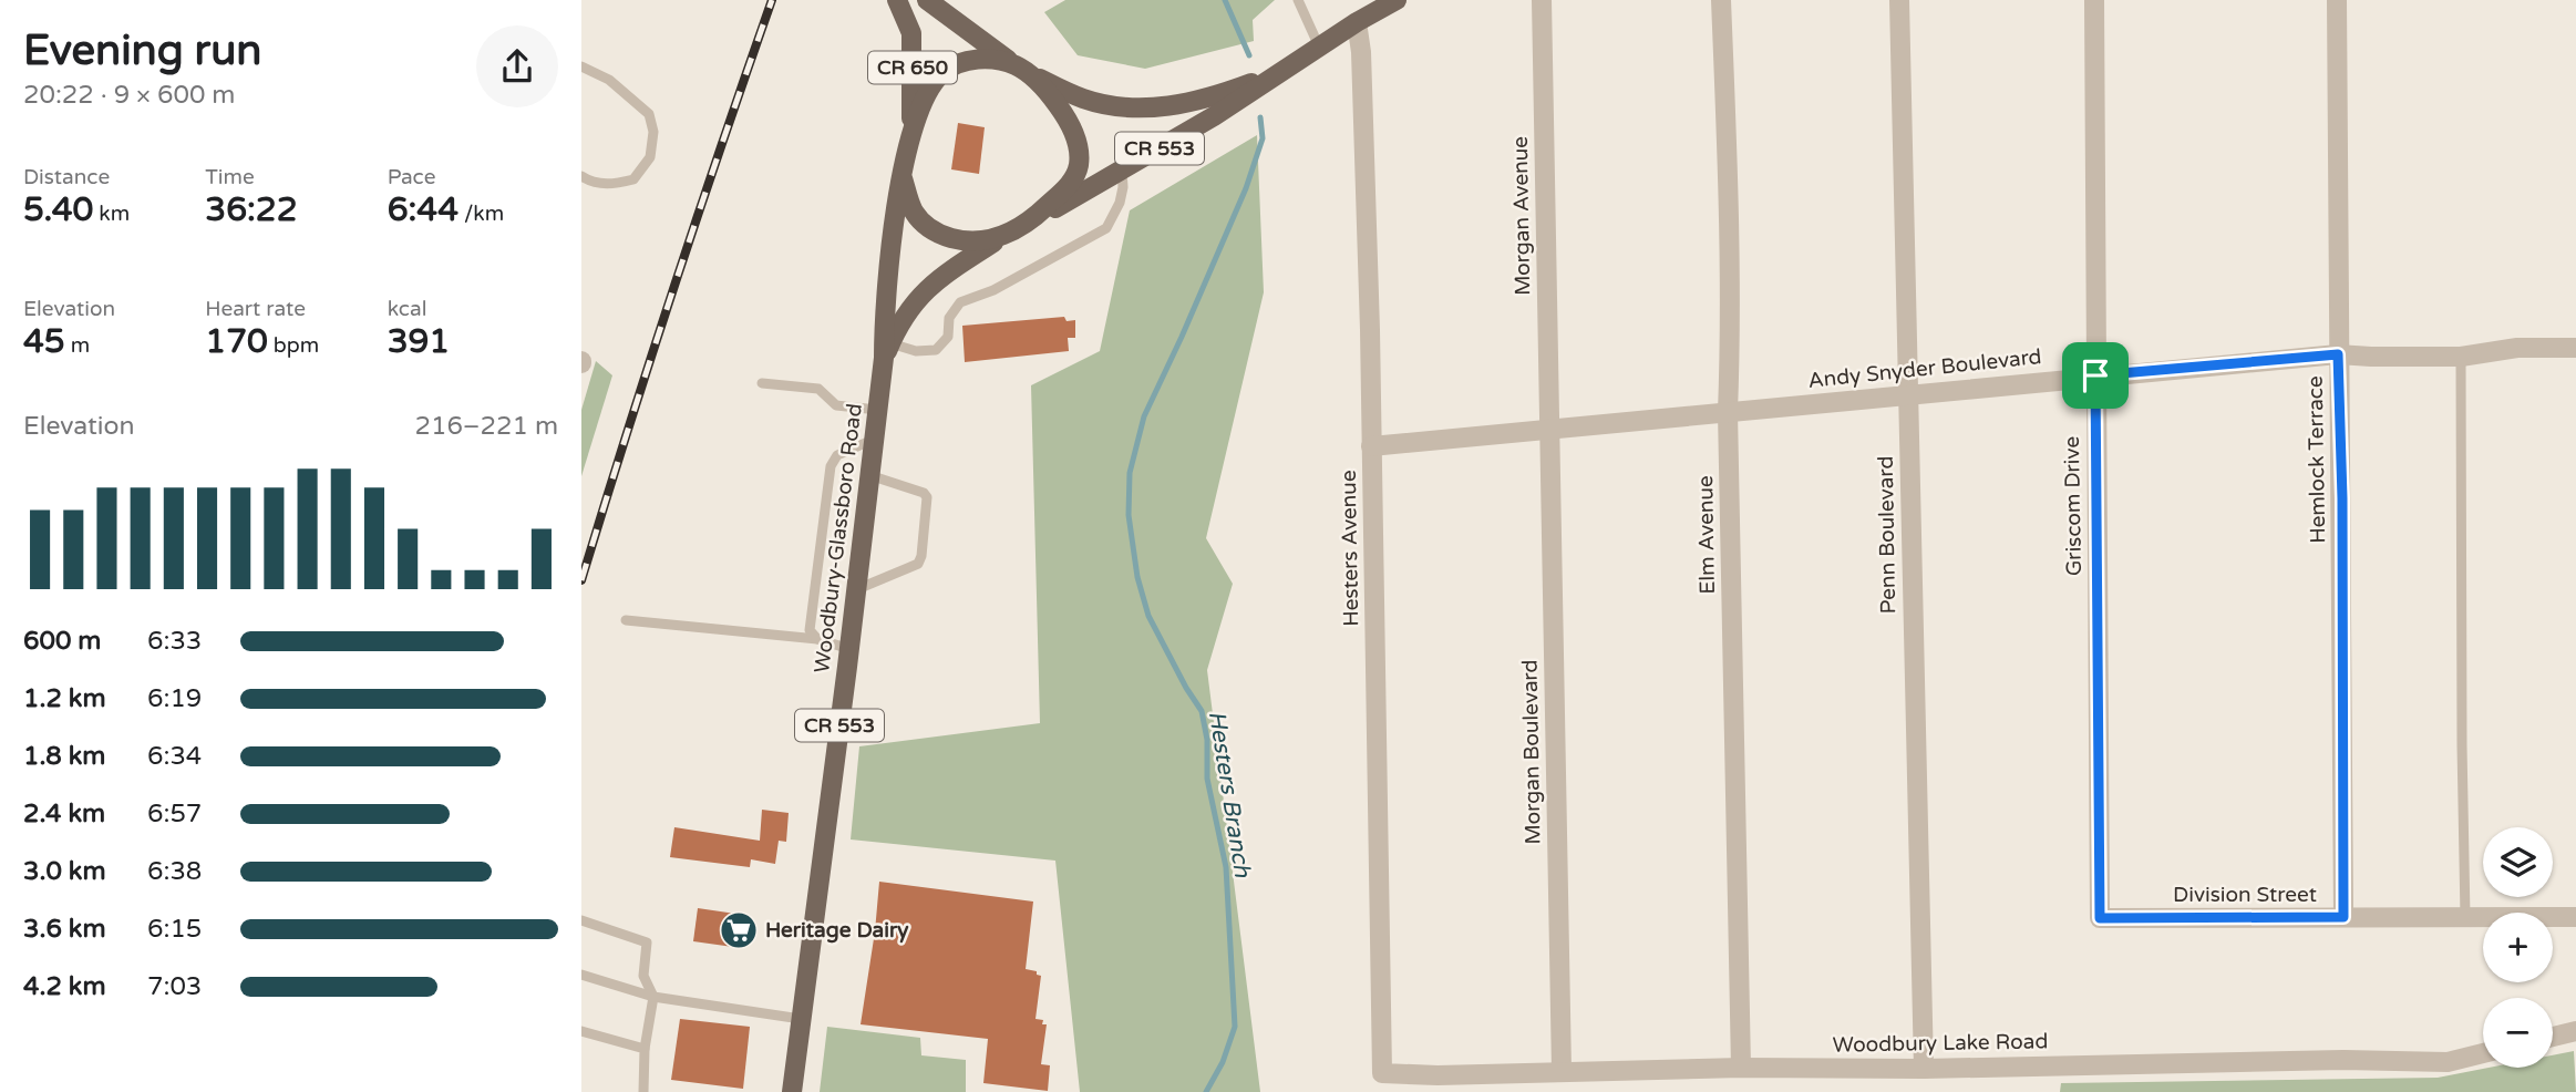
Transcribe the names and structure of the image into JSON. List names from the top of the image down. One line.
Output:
{"streets":{"main road":["CR 650","CR 553","Woodbury-Glassboro Road"],"street":["Morgan Avenue","Andy Snyder Boulevard","Hemlock Terrace","Griscom Drive","Elm Avenue","Penn Boulevard","Hesters Avenue","Morgan Boulevard","Division Street","Woodbury Lake Road"]},"crossings":[["CR 650","CR 553"],["CR 650","Woodbury-Glassboro Road"],["CR 553","Woodbury-Glassboro Road"],["CR 553","Hesters Avenue"],["Morgan Avenue","Andy Snyder Boulevard"],["Morgan Avenue","Morgan Boulevard"],["Andy Snyder Boulevard","Hemlock Terrace"],["Andy Snyder Boulevard","Griscom Drive"],["Andy Snyder Boulevard","Elm Avenue"],["Andy Snyder Boulevard","Penn Boulevard"],["Andy Snyder Boulevard","Hesters Avenue"],["Andy Snyder Boulevard","Morgan Boulevard"],["Hemlock Terrace","Division Street"],["Griscom Drive","Division Street"],["Elm Avenue","Woodbury Lake Road"],["Penn Boulevard","Woodbury Lake Road"],["Hesters Avenue","Woodbury Lake Road"],["Morgan Boulevard","Woodbury Lake Road"]],"water":["Hesters Branch"],"places":{"supermarket":["Heritage Dairy"]},"page":{"heading":["Evening run","20:22 · 9 × 600 m"],"stats":[["Distance","5.40 km"],["Time","36:22"],["Pace","6:44 /km"],["Elevation","45 m"],["Heart rate","170 bpm"],["kcal","391"]],"chart":["Elevation","216–221 m"],"list":[{"name":"600 m","note":"6:33"},{"name":"1.2 km","note":"6:19"},{"name":"1.8 km","note":"6:34"},{"name":"2.4 km","note":"6:57"},{"name":"3.0 km","note":"6:38"},{"name":"3.6 km","note":"6:15"},{"name":"4.2 km","note":"7:03"}],"map_buttons":["+","−"]}}
